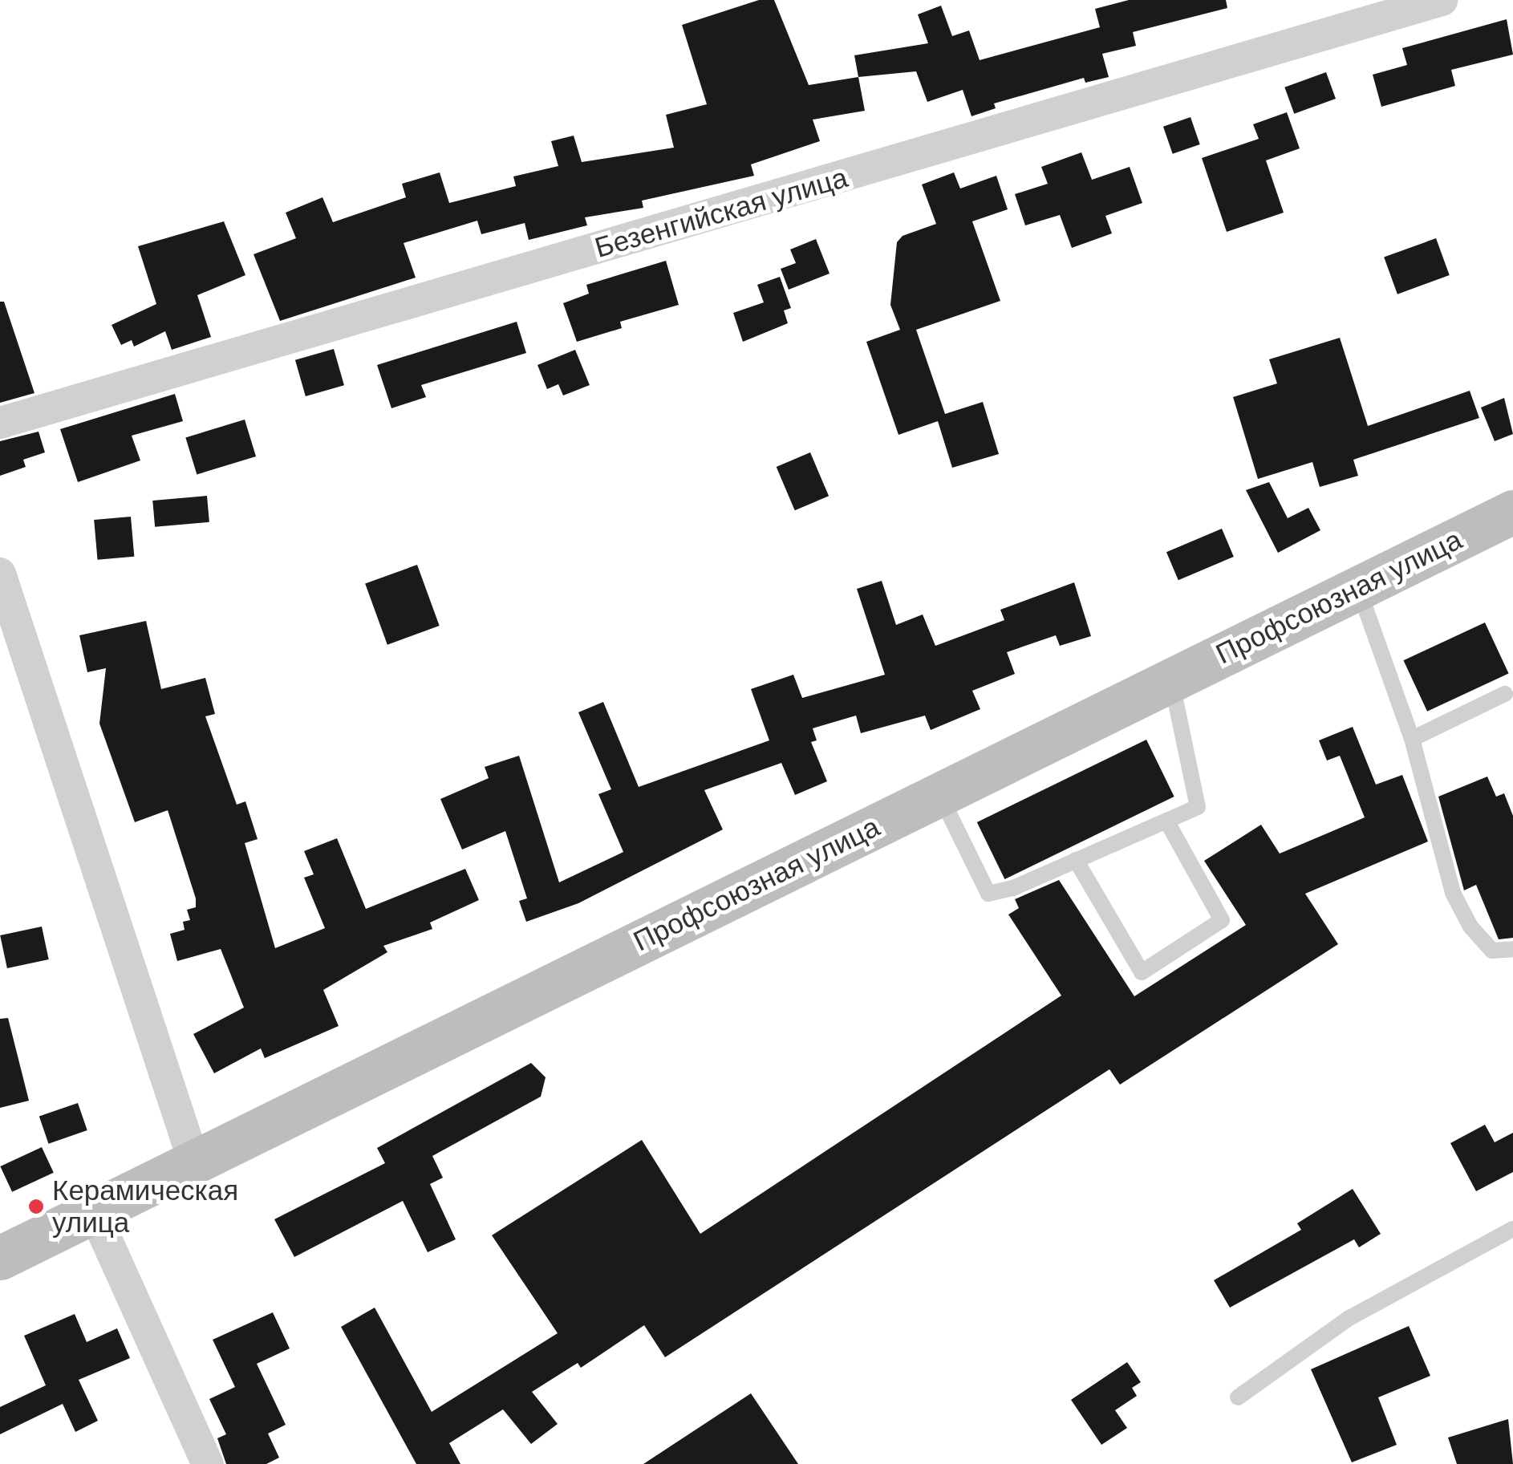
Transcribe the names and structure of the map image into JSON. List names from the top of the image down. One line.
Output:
{"streets":{"street":["Безенгийская улица","Профсоюзная улица"]},"places":["Керамическая улица"]}
